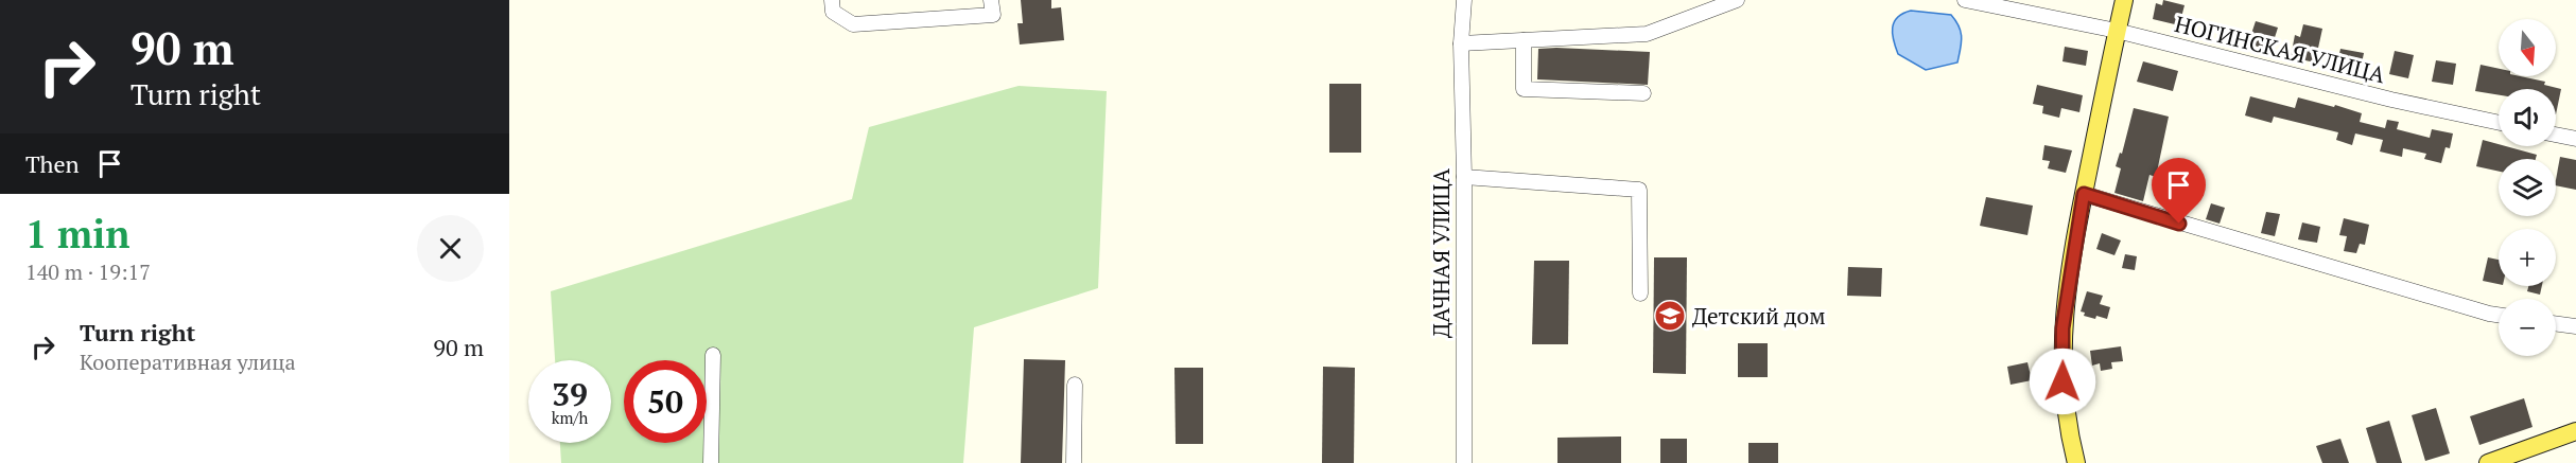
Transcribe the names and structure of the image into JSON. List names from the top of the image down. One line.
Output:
{"streets":{"street":["НОГИНСКАЯ УЛИЦА","ДАЧНАЯ УЛИЦА"]},"places":{"school or university":["Детский дом"]},"north":"bottom","page":{"turn":["90 m","Turn right"],"map_buttons":["+","−"],"then":"Then","heading":["1 min","140 m · 19:17"],"list":[{"name":"Turn right","note":"Кооперативная улица","value":"90 m"}],"speed":"39 km/h","limit":"50"}}
